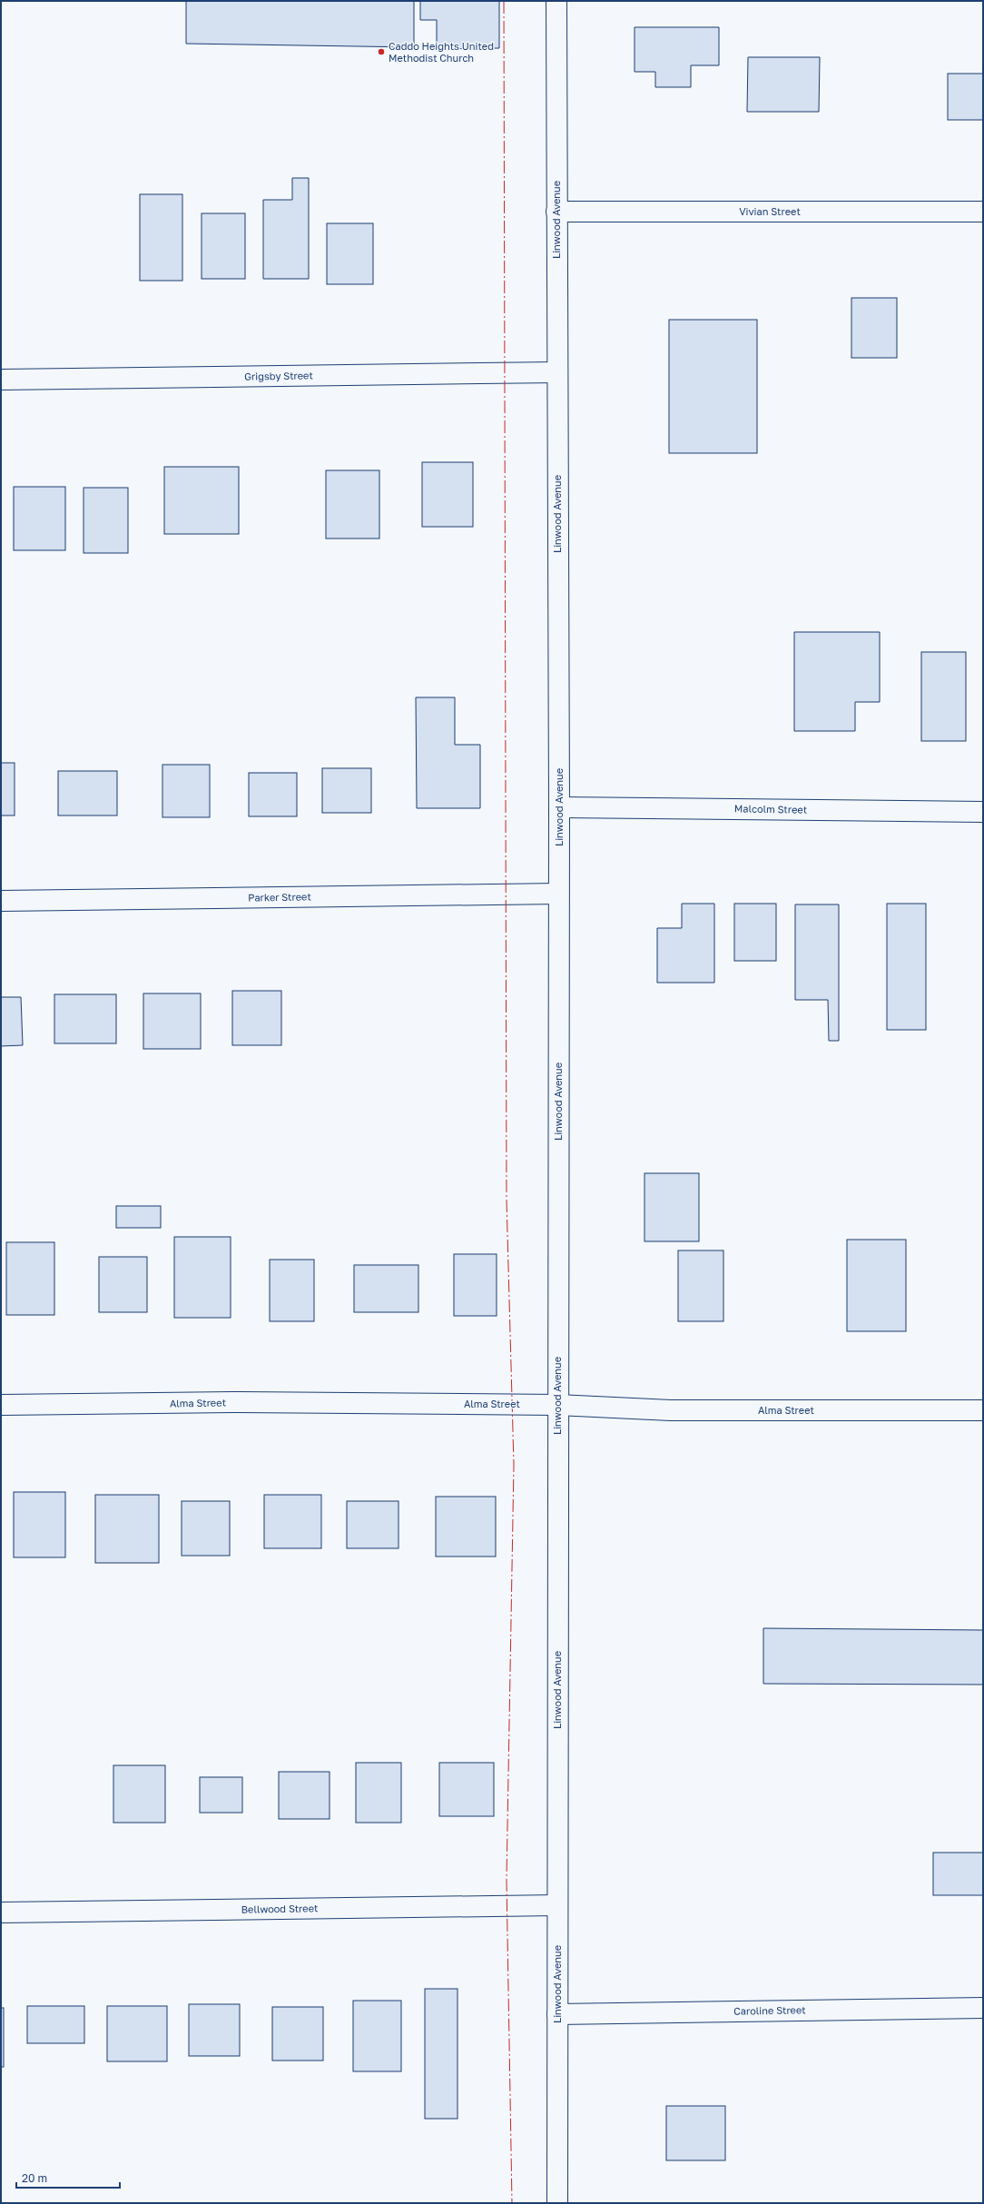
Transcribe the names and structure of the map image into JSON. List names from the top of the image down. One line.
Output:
{"streets":{"street":["Vivian Street","Linwood Avenue","Grigsby Street","Malcolm Street","Parker Street","Alma Street","Bellwood Street","Caroline Street"]},"crossings":[["Vivian Street","Linwood Avenue"],["Linwood Avenue","Grigsby Street"],["Linwood Avenue","Malcolm Street"],["Linwood Avenue","Parker Street"],["Linwood Avenue","Alma Street"],["Linwood Avenue","Bellwood Street"],["Linwood Avenue","Caroline Street"]],"places":["Caddo Heights United Methodist Church"],"scale_bar":"20 m"}
